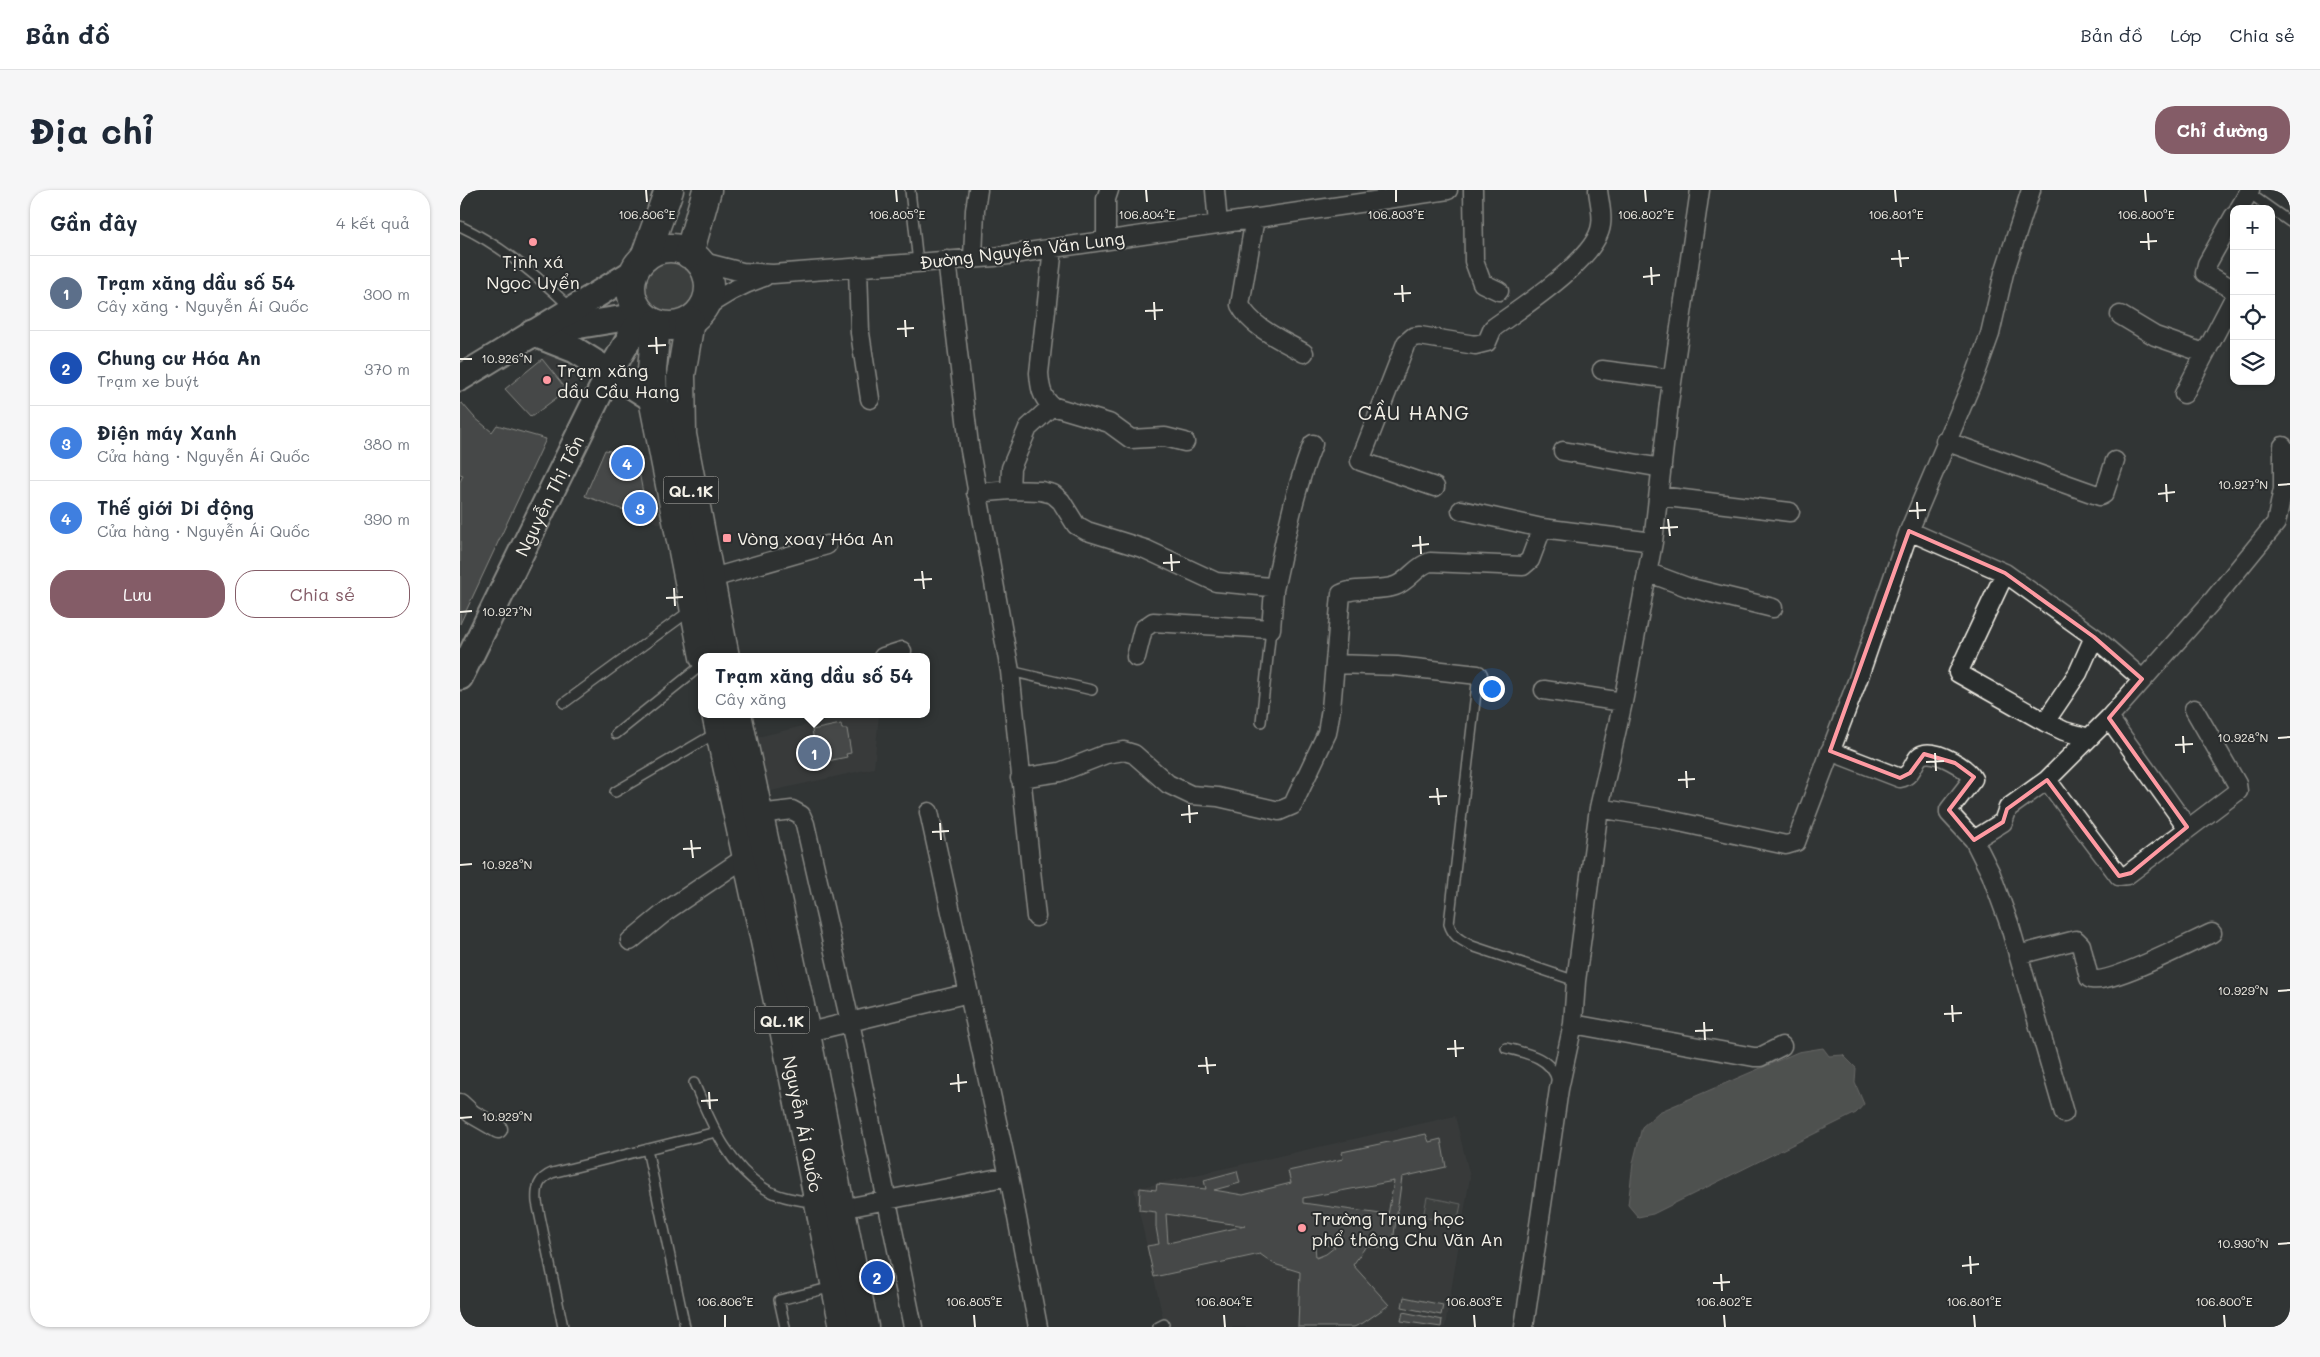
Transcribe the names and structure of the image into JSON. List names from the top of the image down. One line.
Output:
{"streets":{"main road":["QL.1K","Nguyễn Ái Quốc"],"street":["Đường Nguyễn Văn Lung","Nguyễn Thị Tồn"]},"crossings":[["Đường Nguyễn Văn Lung","QL.1K"],["Đường Nguyễn Văn Lung","Nguyễn Thị Tồn"],["QL.1K","Nguyễn Thị Tồn"]],"districts":["CẦU HANG"],"places":{"other":["Tịnh xá Ngọc Uyển","Trạm xăng dầu Cầu Hang","Trường Trung học phổ thông Chu Văn An"],"transit":["Vòng xoay Hóa An"]},"page":{"header":"Bản đồ","nav":["Bản đồ","Lớp","Chia sẻ"],"buttons":["Chỉ đường",["Lưu","Chia sẻ"]],"title":"Địa chỉ","heading":["Gần đây","4 kết quả"],"map_buttons":["+","−"],"list":[{"mark":"1","name":"Trạm xăng dầu số 54","note":"Cây xăng · Nguyễn Ái Quốc","value":"300 m"},{"mark":"2","name":"Chung cư Hóa An","note":"Trạm xe buýt","value":"370 m"},{"mark":"3","name":"Điện máy Xanh","note":"Cửa hàng · Nguyễn Ái Quốc","value":"380 m"},{"mark":"4","name":"Thế giới Di động","note":"Cửa hàng · Nguyễn Ái Quốc","value":"390 m"}],"pins":["4","3","1","2"],"popup":["Trạm xăng dầu số 54","Cây xăng"]},"coordinates":["106.806°E","106.805°E","106.804°E","106.803°E","106.802°E","106.801°E","106.800°E","10.926°N","10.927°N","10.928°N","10.929°N","10.930°N"]}
